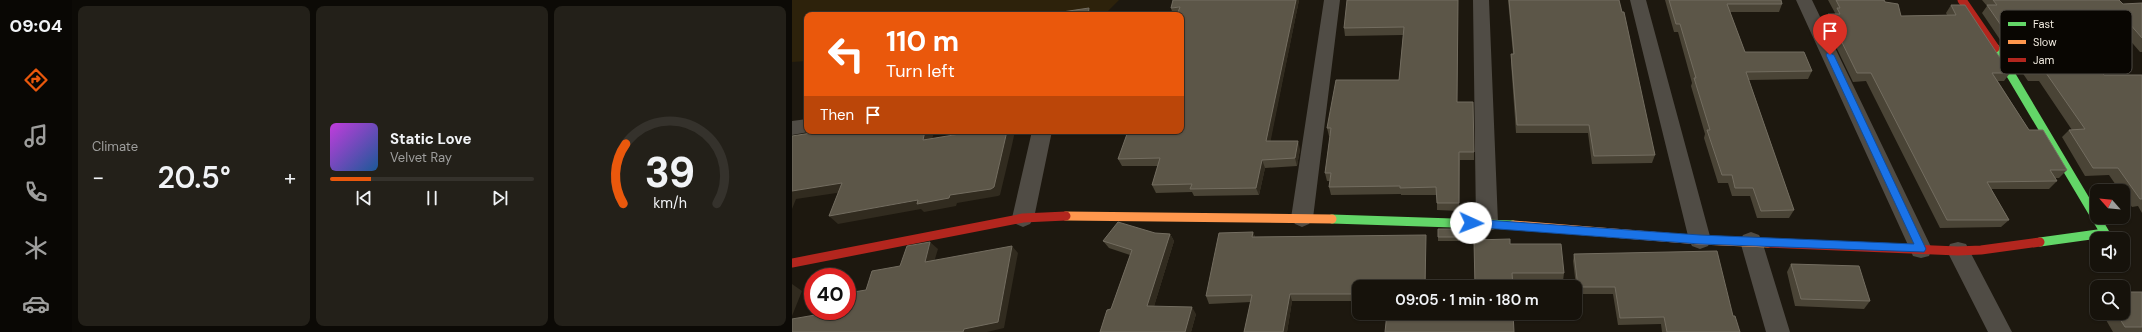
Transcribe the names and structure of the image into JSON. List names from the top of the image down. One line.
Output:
{"legend":["Fast","Slow","Jam"],"north":"top left","page":{"tabs":"09:04","tile":"Climate","turn":["110 m","Turn left"],"then":"Then","song":["Static Love","Velvet Ray"],"heat":["−","20.5°","+"],"limit":"40","trip":"09:05 · 1 min · 180 m","gauge":["39","km/h"]}}
